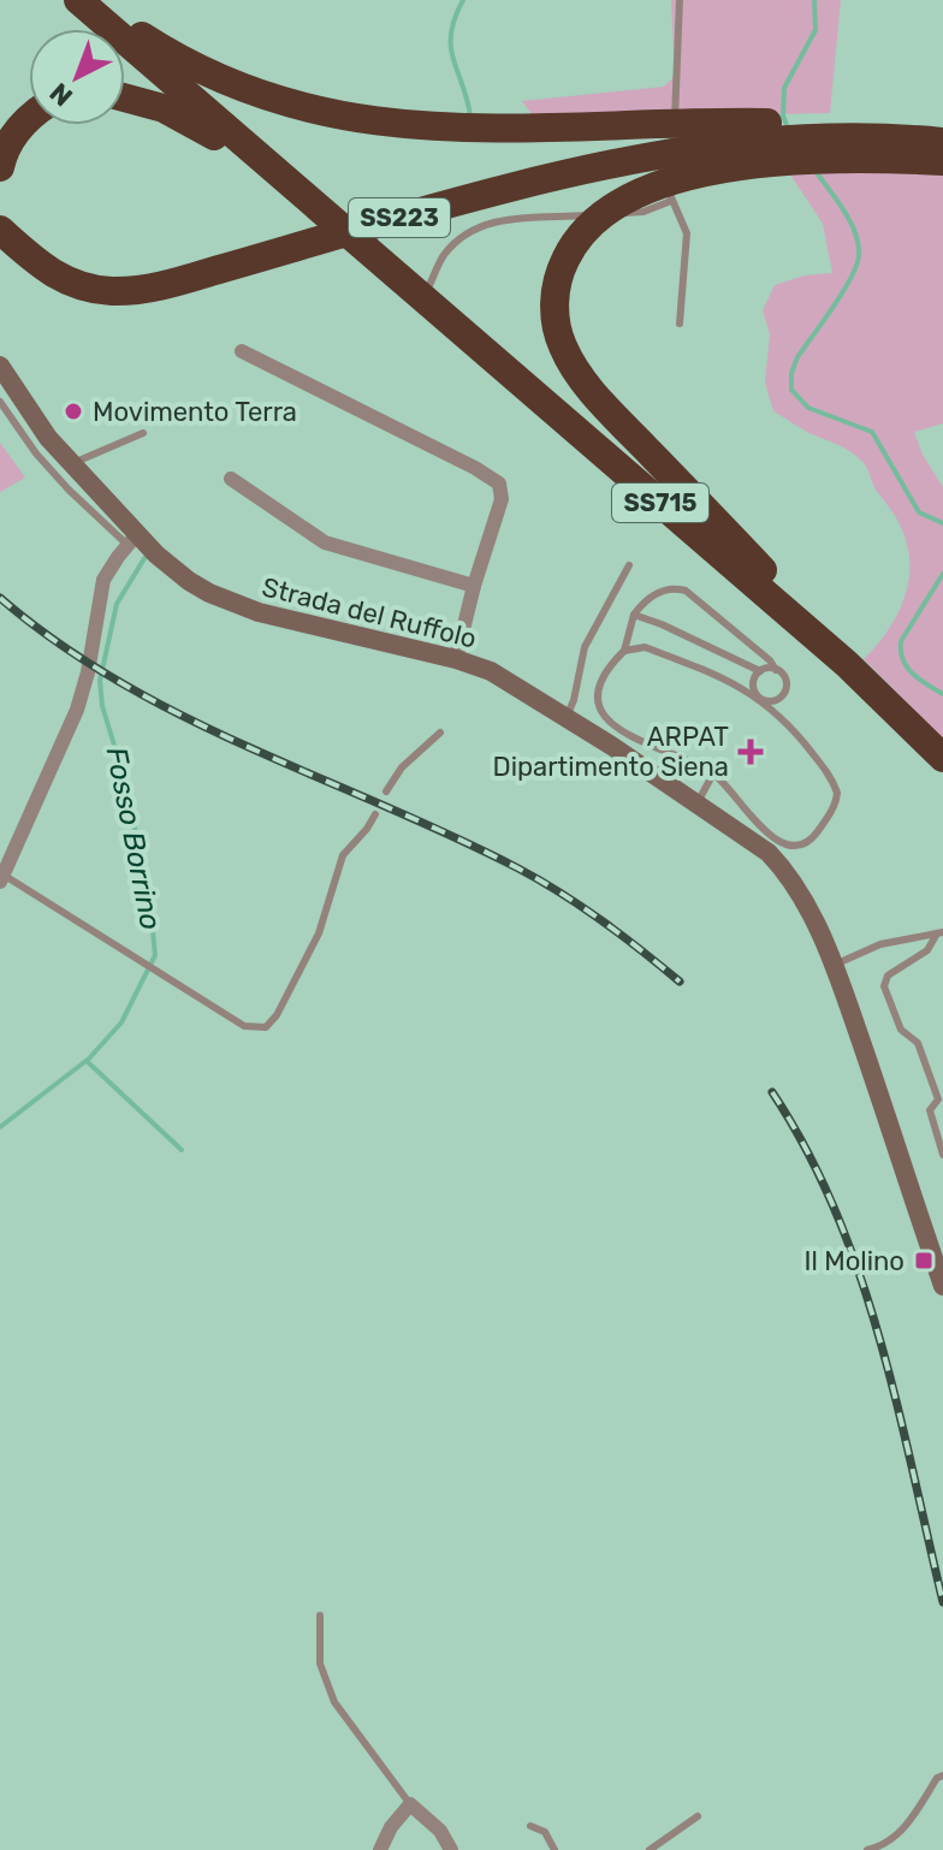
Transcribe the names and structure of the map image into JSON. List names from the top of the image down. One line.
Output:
{"streets":{"highway":["SS223","SS715"],"street":["Strada del Ruffolo"]},"crossings":[["SS223","SS715"]],"water":["Fosso Borrino"],"places":{"other":["Movimento Terra"],"health":["ARPAT Dipartimento Siena"],"transit":["Il Molino"]},"north":"bottom left"}
